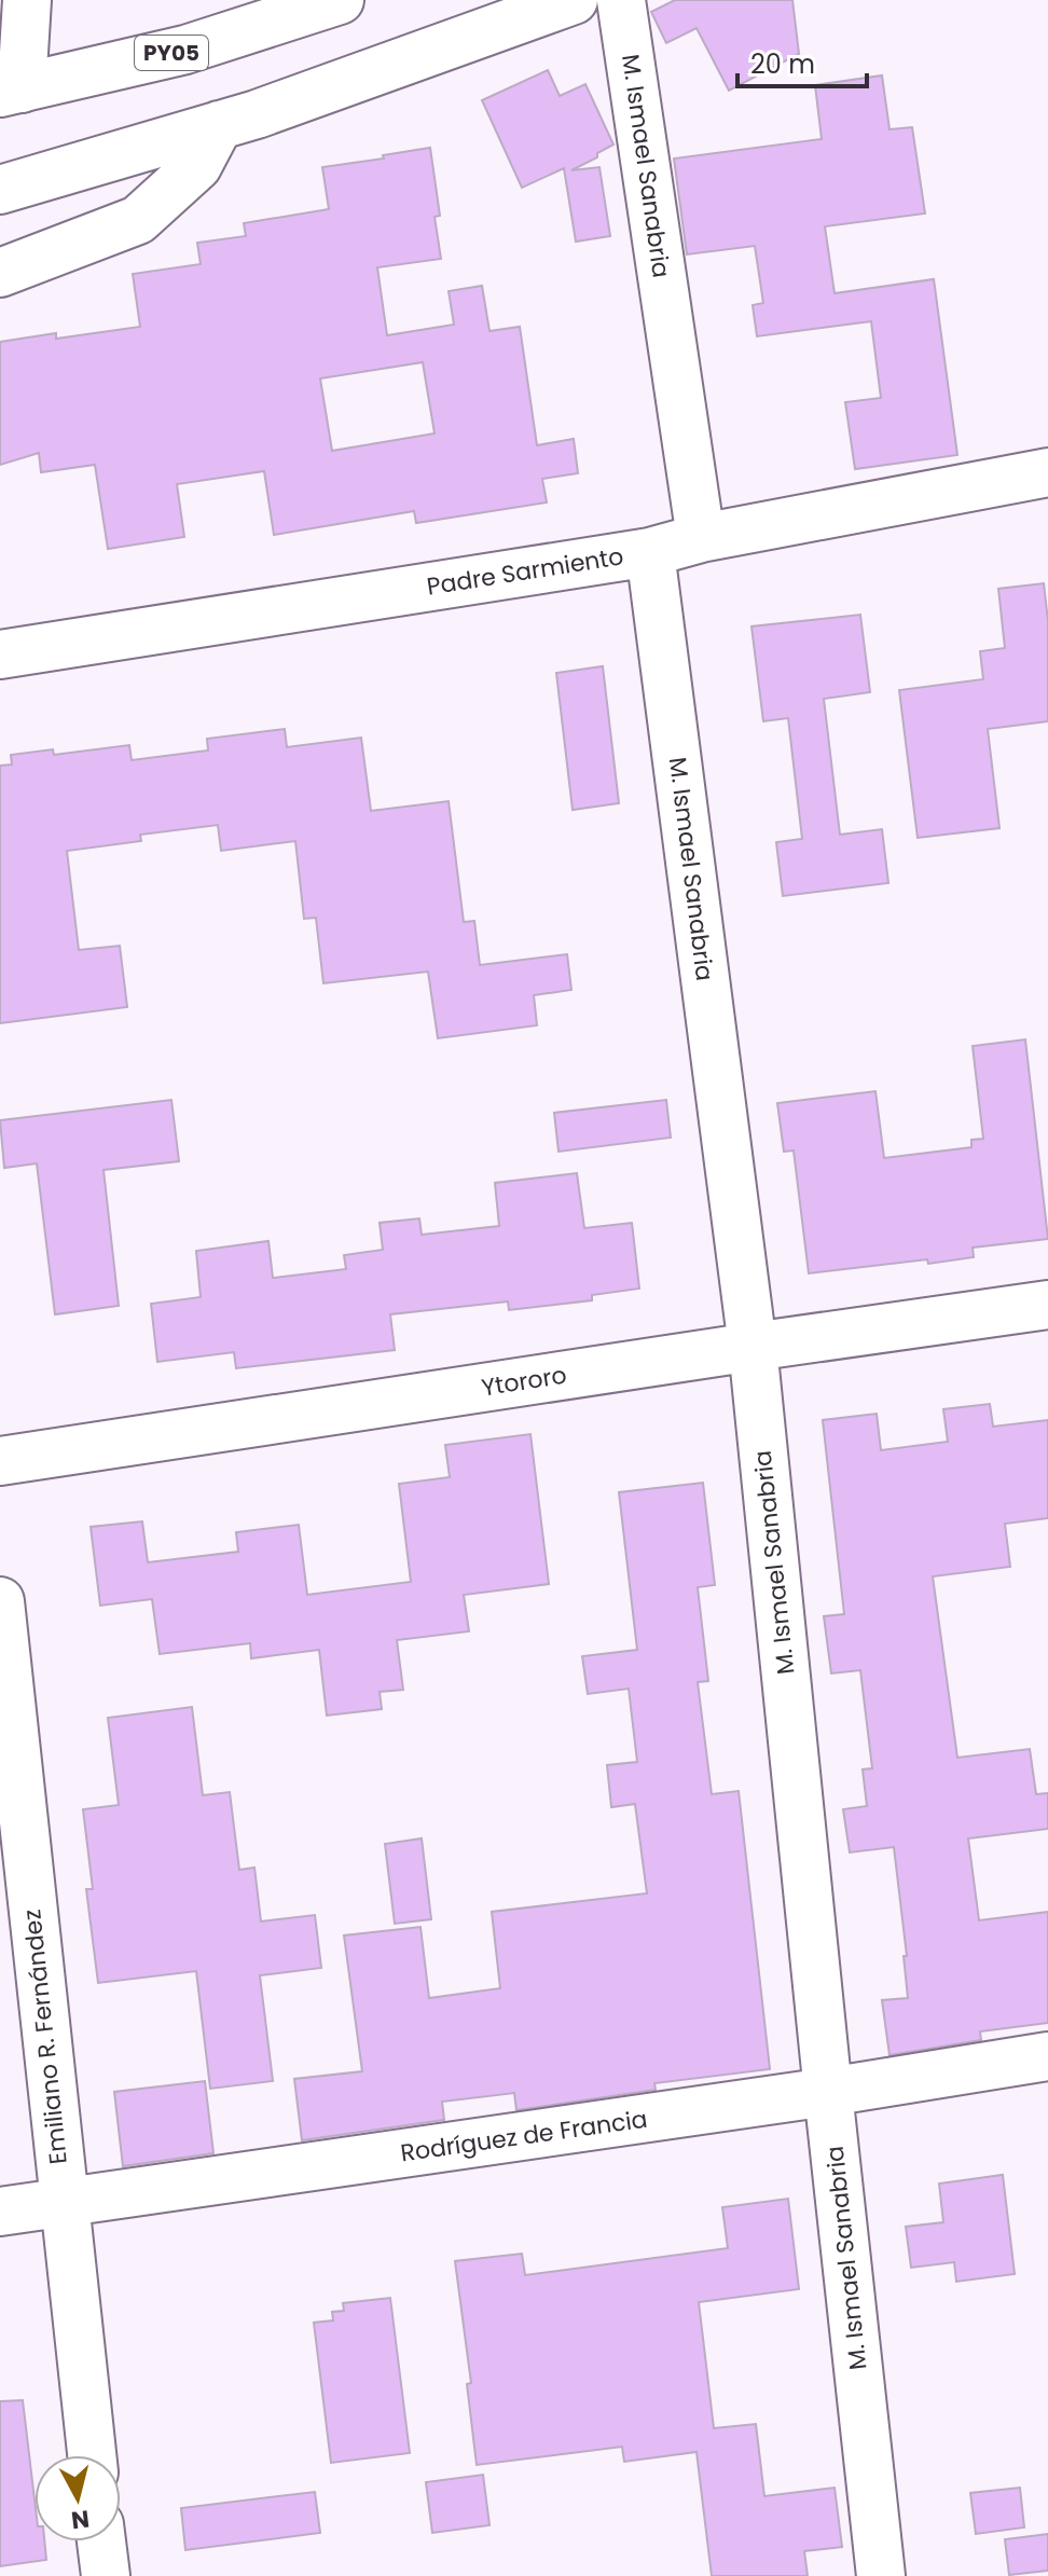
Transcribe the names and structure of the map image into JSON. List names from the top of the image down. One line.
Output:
{"streets":{"main road":["PY05","M. Ismael Sanabria","Padre Sarmiento","Ytororo","Emiliano R. Fernández","Rodríguez de Francia"]},"crossings":[["M. Ismael Sanabria","Padre Sarmiento"],["M. Ismael Sanabria","Ytororo"],["M. Ismael Sanabria","Rodríguez de Francia"],["Emiliano R. Fernández","Rodríguez de Francia"]],"scale_bar":"20 m","north":"bottom"}
